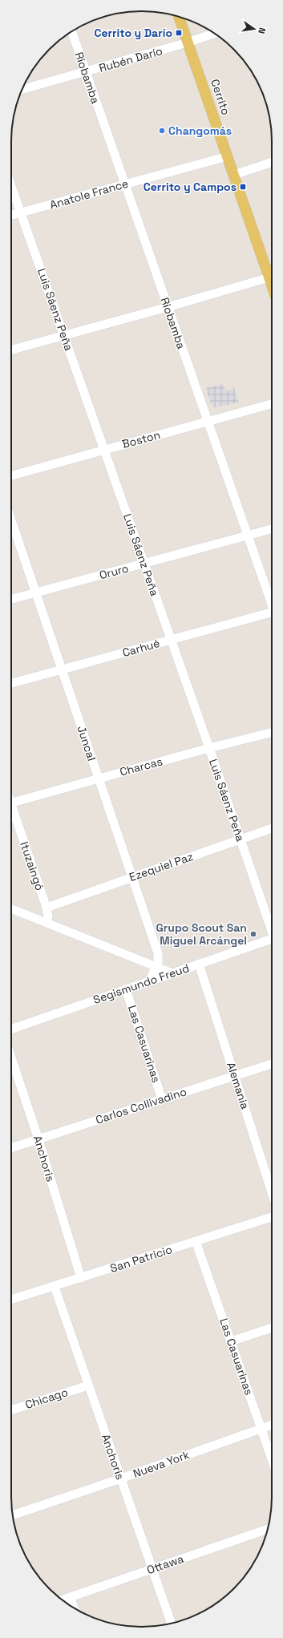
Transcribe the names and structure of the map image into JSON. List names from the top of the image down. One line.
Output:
{"streets":{"main road":["Cerrito"],"street":["Rubén Darío","Riobamba","Anatole France","Luis Sáenz Peña","Boston","Oruro","Carhué","Juncal","Charcas","Ituzaingó","Ezequiel Paz","Segismundo Freud","Las Casuarinas","Alemania","Carlos Collivadino","Anchoris","San Patricio","Chicago","Nueva York","Ottawa"]},"crossings":[["Rubén Darío","Riobamba"],["Rubén Darío","Cerrito"],["Riobamba","Anatole France"],["Riobamba","Boston"],["Riobamba","Oruro"],["Cerrito","Anatole France"],["Anatole France","Luis Sáenz Peña"],["Luis Sáenz Peña","Boston"],["Luis Sáenz Peña","Oruro"],["Luis Sáenz Peña","Carhué"],["Luis Sáenz Peña","Charcas"],["Luis Sáenz Peña","Ezequiel Paz"],["Oruro","Juncal"],["Carhué","Juncal"],["Juncal","Charcas"],["Juncal","Ezequiel Paz"],["Juncal","Segismundo Freud"],["Ituzaingó","Ezequiel Paz"],["Segismundo Freud","Las Casuarinas"],["Segismundo Freud","Alemania"],["Las Casuarinas","Carlos Collivadino"],["Las Casuarinas","San Patricio"],["Las Casuarinas","Nueva York"],["Alemania","Carlos Collivadino"],["Carlos Collivadino","Anchoris"],["Anchoris","San Patricio"],["Anchoris","Chicago"],["Anchoris","Nueva York"],["Anchoris","Ottawa"]],"places":{"transit":["Cerrito y Darío","Cerrito y Campos"],"other":["Changomás","Grupo Scout San Miguel Arcángel"]},"north":"right"}
